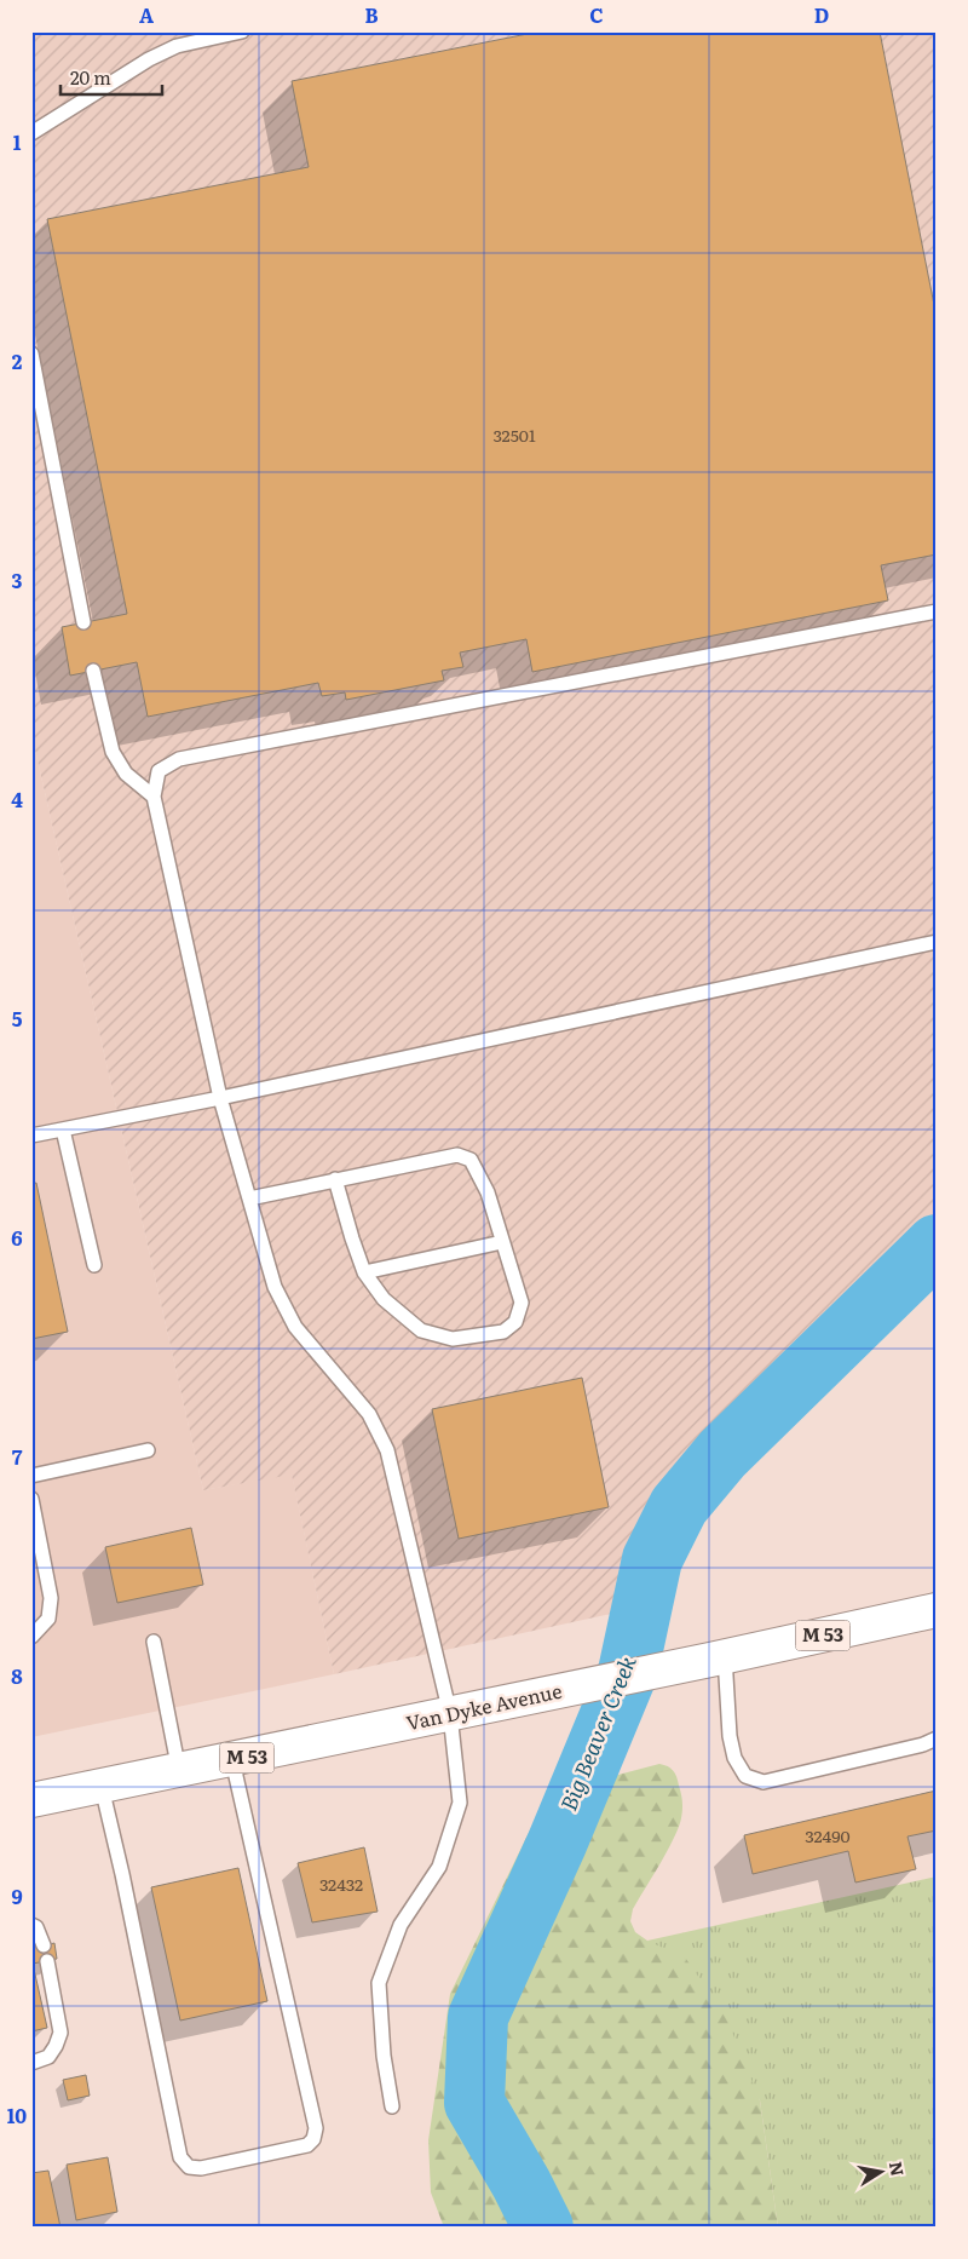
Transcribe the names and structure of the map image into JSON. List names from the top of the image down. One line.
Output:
{"streets":{"main road":["M 53","Van Dyke Avenue"]},"water":["Big Beaver Creek"],"house_numbers":["32501","32490","32432"],"scale_bar":"20 m","north":"right","grid":{"columns":["A","B","C","D"],"rows":["1","2","3","4","5","6","7","8","9","10"]}}
